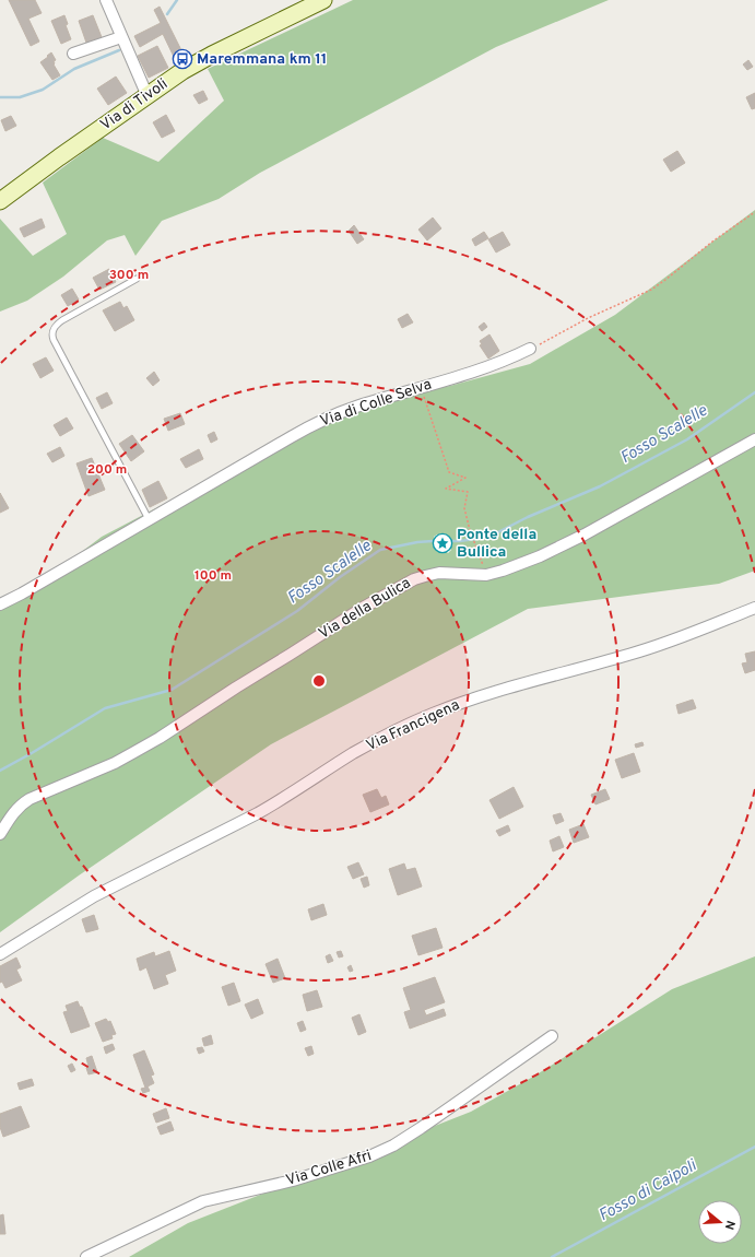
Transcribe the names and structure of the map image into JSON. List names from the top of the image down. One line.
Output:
{"streets":{"main road":["Via di Tivoli"],"street":["Via di Colle Selva","Via della Bulica","Via Francigena","Via Colle Afri"]},"water":["Fosso Scalelle","Fosso di Caipoli"],"places":{"bus stop":["Maremmana km 11"],"place":["Ponte della Bullica"]},"north":"right","rings":["300 m","200 m","100 m"]}
